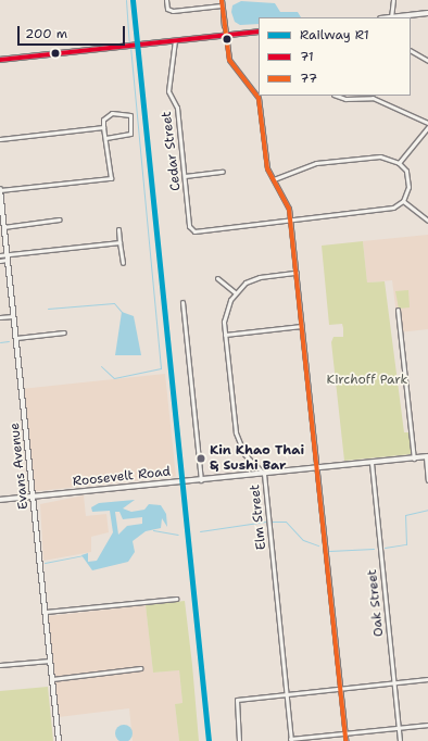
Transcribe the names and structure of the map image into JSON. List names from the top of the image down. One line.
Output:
{"streets":{"street":["Cedar Street","Evans Avenue","Roosevelt Road","Elm Street","Oak Street"]},"crossings":[["Evans Avenue","Roosevelt Road"],["Roosevelt Road","Elm Street"],["Roosevelt Road","Oak Street"]],"parks":["Kirchoff Park"],"places":["Kin Khao Thai & Sushi Bar"],"lines":["rail line R1","transit line 77","transit line 71"],"legend":["Railway R1","71","77"],"scale_bar":"200 m"}
